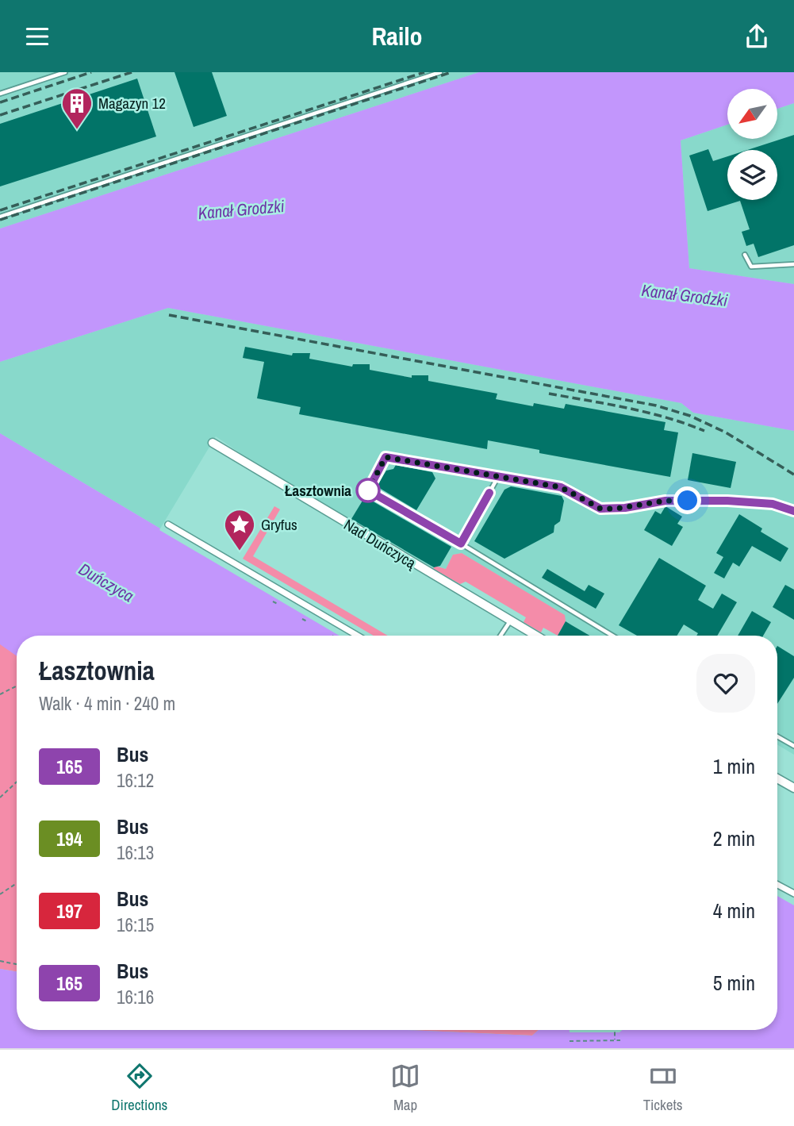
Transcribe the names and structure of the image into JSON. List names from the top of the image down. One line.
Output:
{"streets":{"street":["Nad Duńczycą"]},"water":["Kanał Grodzki","Duńczyca"],"places":{"building":["Magazyn 12"],"other":["Łasztownia"],"place":["Gryfus"]},"lines":["bus line 165"],"north":"bottom left","page":{"header":"Railo","heading":["Łasztownia","Walk · 4 min · 240 m"],"list":[{"mark":"165","name":"Bus","note":"16:12","value":"1 min"},{"mark":"194","name":"Bus","note":"16:13","value":"2 min"},{"mark":"197","name":"Bus","note":"16:15","value":"4 min"},{"mark":"165","name":"Bus","note":"16:16","value":"5 min"}],"tabs":["Directions","Map","Tickets"]}}
